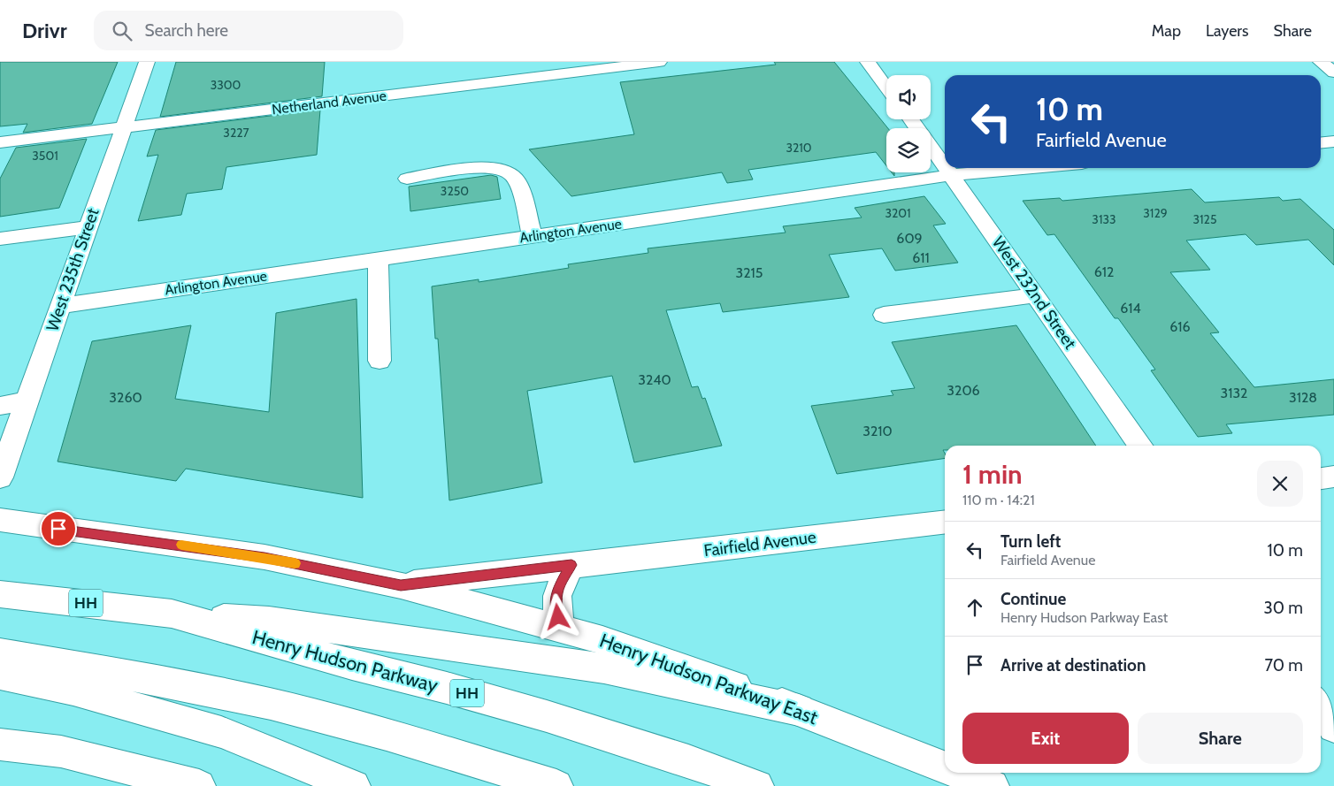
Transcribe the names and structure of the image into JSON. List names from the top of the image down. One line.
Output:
{"streets":{"main road":["Netherland Avenue","Arlington Avenue","West 235th Street","West 232nd Street","Fairfield Avenue","HH","Henry Hudson Parkway","Henry Hudson Parkway East"]},"crossings":[["Netherland Avenue","West 235th Street"],["Arlington Avenue","West 235th Street"],["Arlington Avenue","West 232nd Street"],["Fairfield Avenue","Henry Hudson Parkway East"]],"house_numbers":["3300","3227","3210","3501","3250","3201","3129","3133","3125","609","611","612","3215","614","616","3240","3206","3132","3260","3128","3210"],"page":{"header":"Drivr","search":"Search here","nav":["Map","Layers","Share"],"turn":["10 m","Fairfield Avenue"],"heading":["1 min","110 m · 14:21"],"list":[{"name":"Turn left","note":"Fairfield Avenue","value":"10 m"},{"name":"Continue","note":"Henry Hudson Parkway East","value":"30 m"},{"name":"Arrive at destination","value":"70 m"}],"buttons":["Exit","Share"]}}
